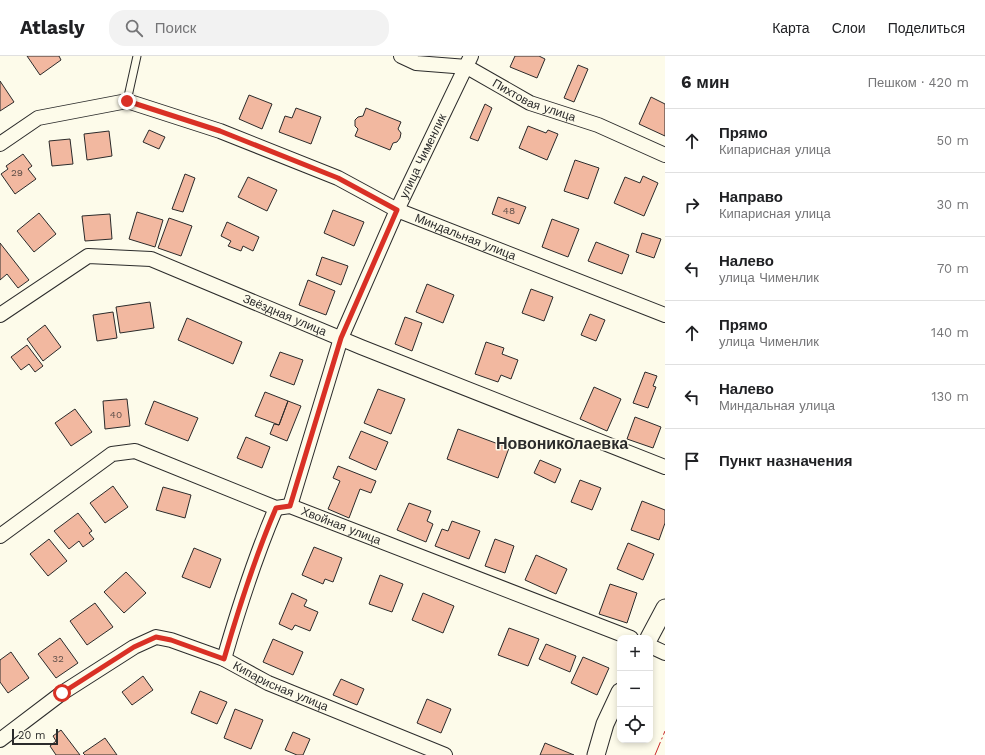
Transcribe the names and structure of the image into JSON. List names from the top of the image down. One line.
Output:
{"streets":{"street":["Пихтовая улица","улица Чименлик","Миндальная улица","Звёздная улица","Хвойная улица","Кипарисная улица"]},"crossings":[["Пихтовая улица","улица Чименлик"],["улица Чименлик","Миндальная улица"],["улица Чименлик","Звёздная улица"],["улица Чименлик","Хвойная улица"]],"districts":["Новониколаевка"],"house_numbers":["29","48","40","32"],"scale_bar":"20 m","page":{"header":"Atlasly","search":"Поиск","nav":["Карта","Слои","Поделиться"],"heading":["6 мин","Пешком · 420 m"],"list":[["Прямо","Кипарисная улица","50 m"],["Направо","Кипарисная улица","30 m"],["Налево","улица Чименлик","70 m"],["Прямо","улица Чименлик","140 m"],["Налево","Миндальная улица","130 m"],"Пункт назначения"],"map_buttons":["+","−"],"scale":"20 m"}}
